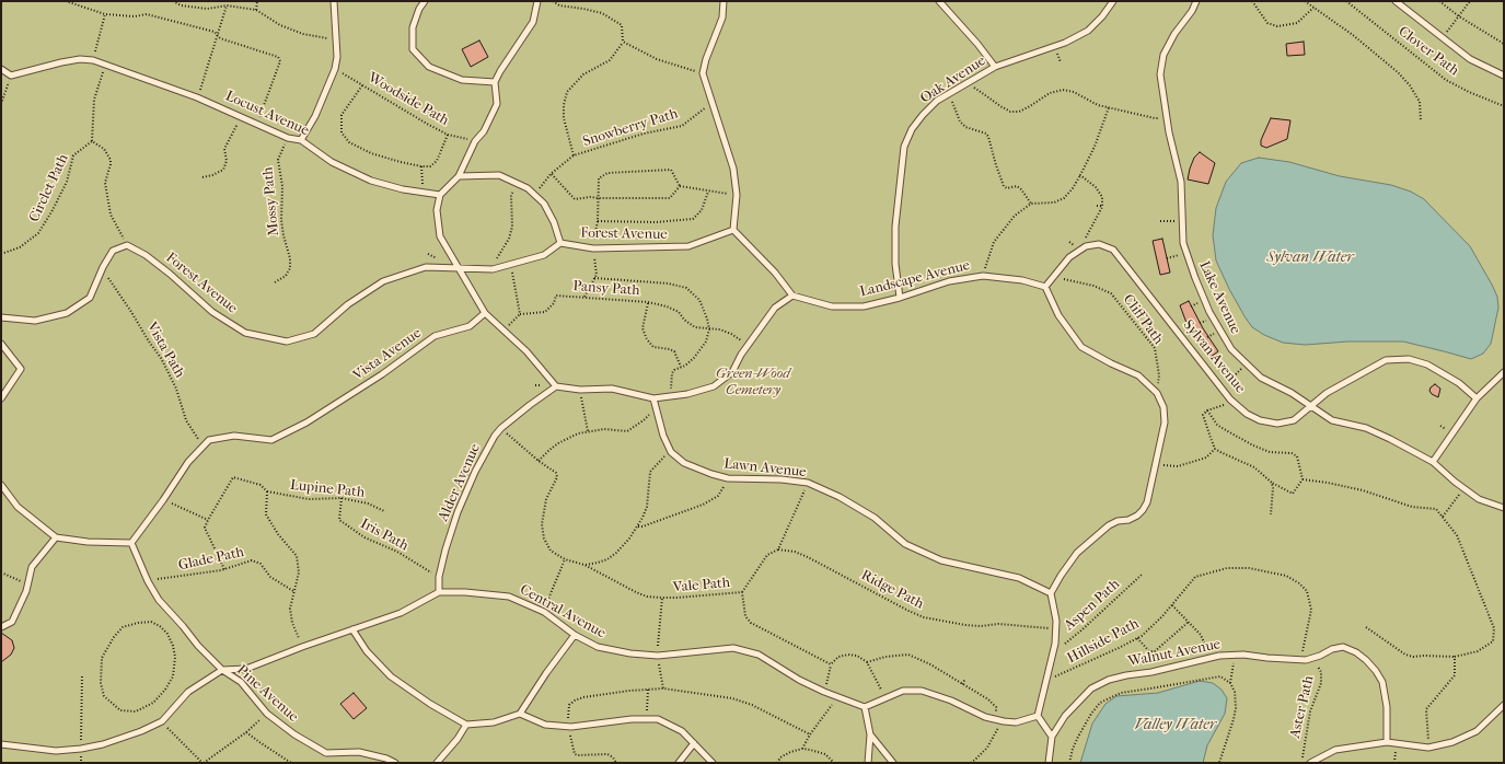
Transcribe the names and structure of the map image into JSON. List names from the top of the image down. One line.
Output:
{"streets":{"lane":["Oak Avenue","Locust Avenue","Forest Avenue","Landscape Avenue","Lake Avenue","Vista Avenue","Sylvan Avenue","Lawn Avenue","Alder Avenue","Central Avenue","Walnut Avenue","Pine Avenue"],"path":["Clover Path","Woodside Path","Snowberry Path","Circlet Path","Mossy Path","Pansy Path","Cliff Path","Vista Path","Lupine Path","Iris Path","Glade Path","Vale Path","Ridge Path","Aspen Path","Hillside Path","Aster Path"]},"crossings":[["Oak Avenue","Landscape Avenue"],["Locust Avenue","Mossy Path"],["Locust Avenue","Forest Avenue"],["Lake Avenue","Sylvan Avenue"],["Vista Path","Vista Avenue"],["Vista Avenue","Pine Avenue"],["Alder Avenue","Iris Path"],["Alder Avenue","Central Avenue"],["Lupine Path","Iris Path"],["Glade Path","Pine Avenue"],["Hillside Path","Walnut Avenue"],["Walnut Avenue","Aster Path"]],"water":["Sylvan Water","Valley Water"],"parks":["Green-Wood Cemetery"]}
